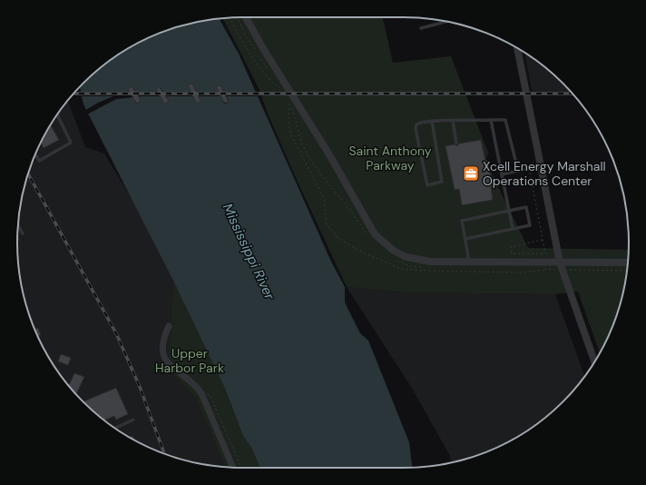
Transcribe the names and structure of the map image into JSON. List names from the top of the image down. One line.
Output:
{"water":["Mississippi River"],"parks":["Saint Anthony Parkway","Upper Harbor Park"],"places":{"office":["Xcell Energy Marshall Operations Center"]}}
